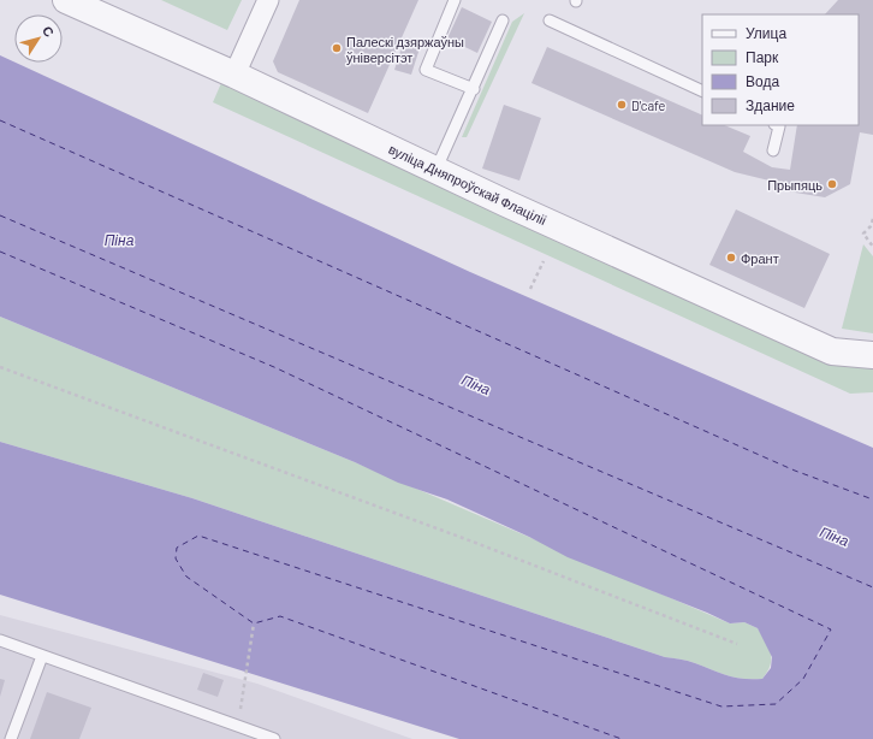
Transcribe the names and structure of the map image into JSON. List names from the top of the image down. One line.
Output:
{"streets":{"street":["вуліца Дняпроўскай Флаціліі"]},"water":["Піна"],"places":["Палескі дзяржаўны ўніверсітэт","D'cafe","Прыпяць","Франт"],"legend":["Улица","Парк","Вода","Здание"],"north":"top right"}
